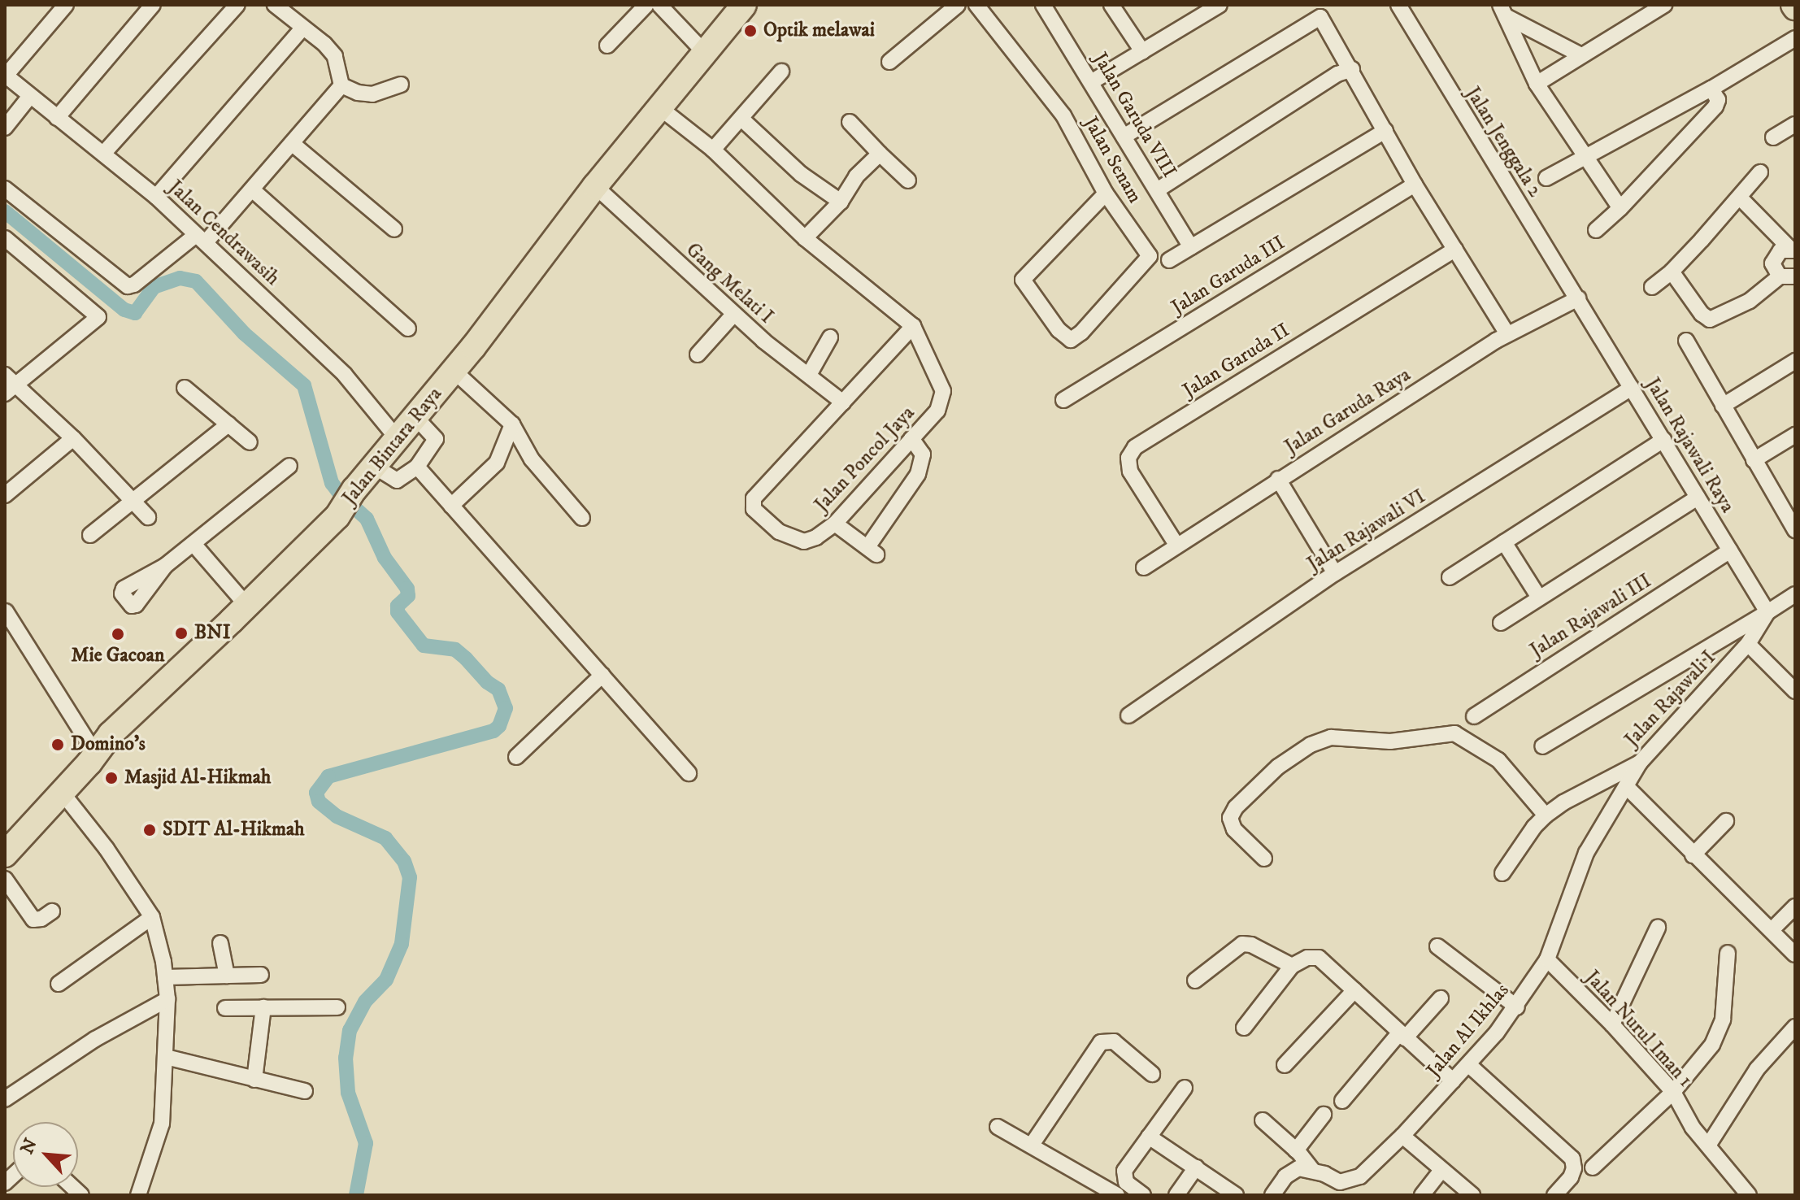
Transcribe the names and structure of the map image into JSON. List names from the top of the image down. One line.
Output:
{"streets":{"main road":["Jalan Bintara Raya"],"street":["Jalan Garuda VIII","Jalan Jenggala 2","Jalan Senam","Jalan Cendrawasih","Jalan Garuda III","Gang Melati I","Jalan Garuda II","Jalan Garuda Raya","Jalan Rajawali Raya","Jalan Poncol Jaya","Jalan Rajawali VI","Jalan Rajawali III","Jalan Rajawali I","Jalan Nurul Iman 1","Jalan Al Ikhlas"]},"crossings":[["Jalan Jenggala 2","Jalan Garuda Raya"],["Jalan Jenggala 2","Jalan Rajawali Raya"],["Jalan Cendrawasih","Jalan Bintara Raya"],["Gang Melati I","Jalan Bintara Raya"],["Gang Melati I","Jalan Poncol Jaya"],["Jalan Garuda II","Jalan Garuda Raya"],["Jalan Garuda Raya","Jalan Rajawali Raya"],["Jalan Rajawali Raya","Jalan Rajawali VI"],["Jalan Rajawali Raya","Jalan Rajawali III"],["Jalan Rajawali Raya","Jalan Rajawali I"],["Jalan Bintara Raya","Jalan Poncol Jaya"],["Jalan Rajawali I","Jalan Al Ikhlas"],["Jalan Nurul Iman 1","Jalan Al Ikhlas"]],"places":["Optik melawai","BNI","Mie Gacoan","Domino's","Masjid Al-Hikmah","SDIT Al-Hikmah"],"north":"top left"}
